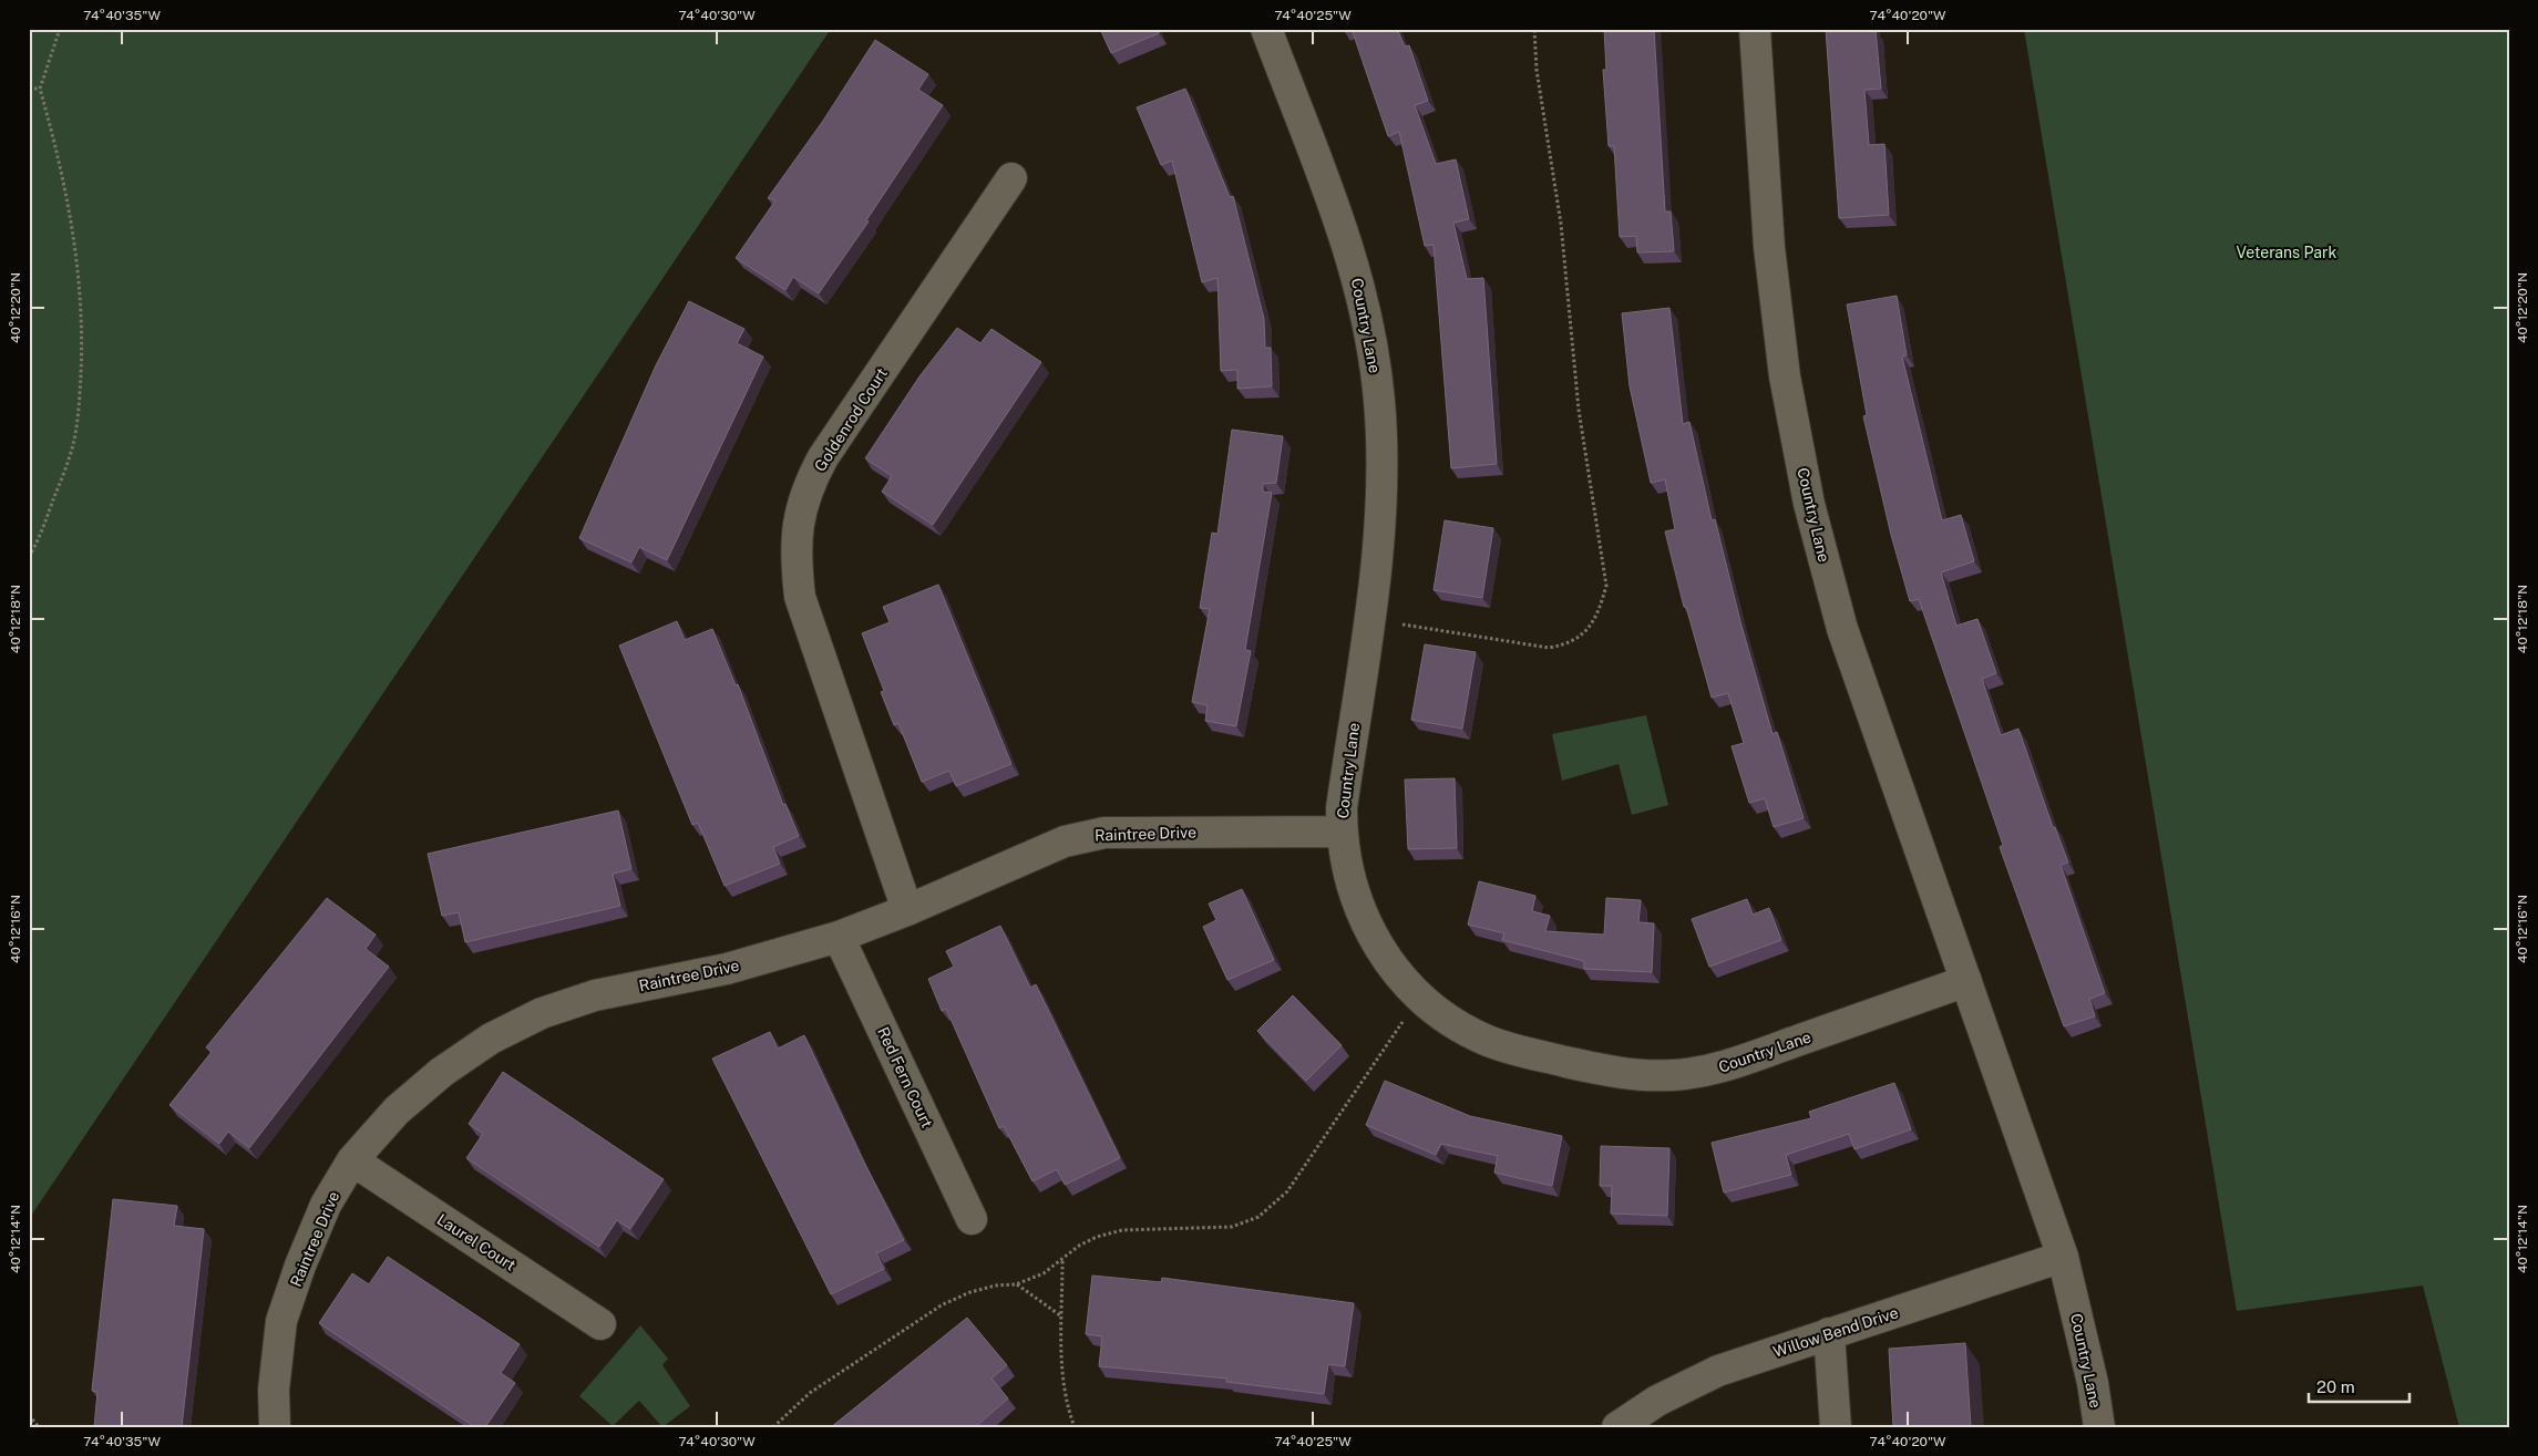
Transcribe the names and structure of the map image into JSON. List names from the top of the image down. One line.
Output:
{"streets":{"street":["Country Lane","Goldenrod Court","Raintree Drive","Red Fern Court","Laurel Court","Willow Bend Drive"]},"crossings":[["Country Lane","Raintree Drive"],["Country Lane","Willow Bend Drive"],["Goldenrod Court","Raintree Drive"],["Raintree Drive","Red Fern Court"],["Raintree Drive","Laurel Court"]],"parks":["Veterans Park"],"scale_bar":"20 m","coordinates":["74°40'35\"W","74°40'30\"W","74°40'25\"W","74°40'20\"W","40°12'20\"N","40°12'18\"N","40°12'16\"N","40°12'14\"N"]}
